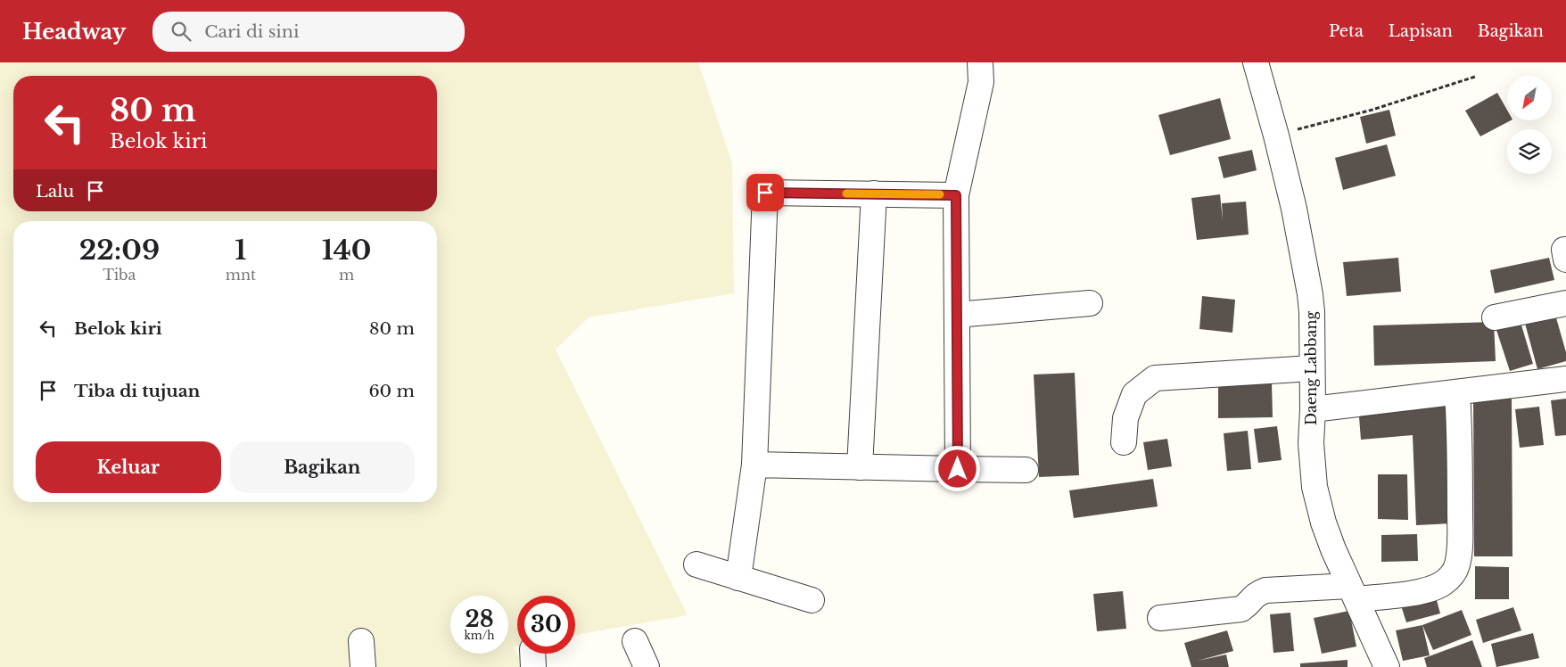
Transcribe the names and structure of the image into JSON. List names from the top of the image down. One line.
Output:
{"streets":{"street":["Daeng Labbang"]},"north":"bottom left","page":{"header":"Headway","search":"Cari di sini","nav":["Peta","Lapisan","Bagikan"],"turn":["80 m","Belok kiri"],"then":"Lalu","eta":["22:09","Tiba","1","mnt","140","m"],"list":[{"name":"Belok kiri","value":"80 m"},{"name":"Tiba di tujuan","value":"60 m"}],"buttons":["Keluar","Bagikan"],"speed":"28 km/h","limit":"30"}}
